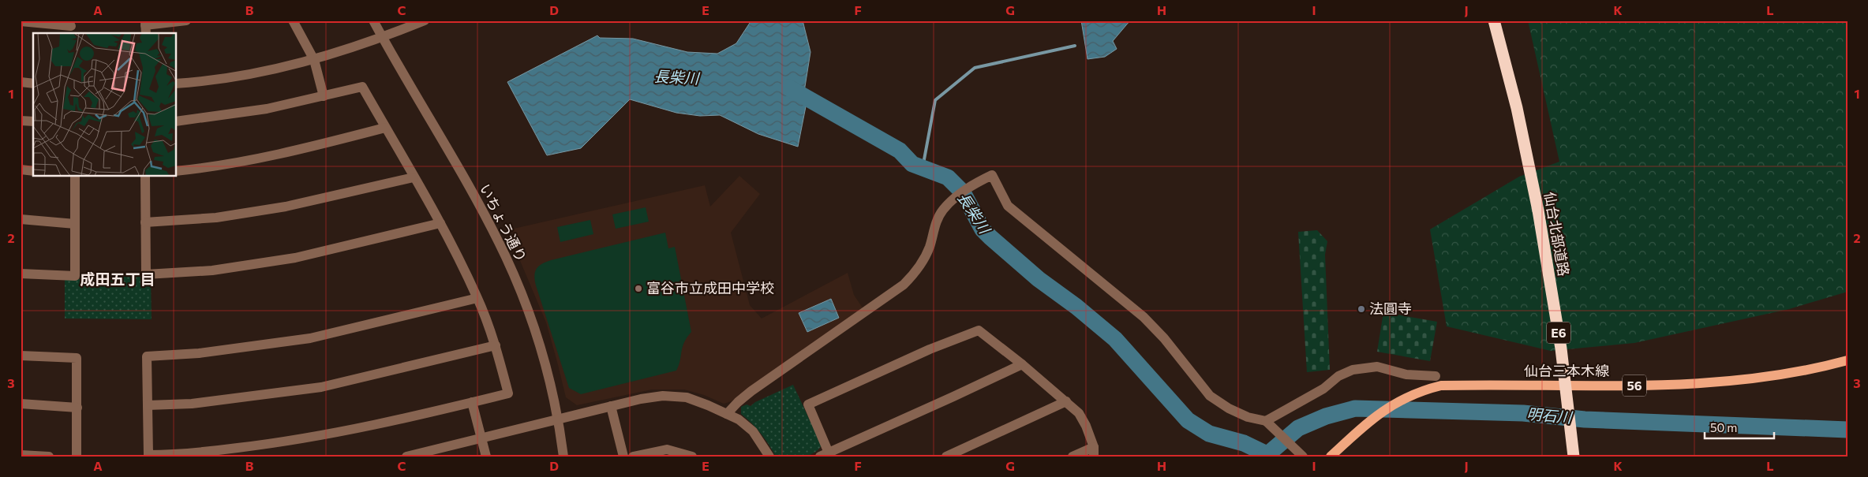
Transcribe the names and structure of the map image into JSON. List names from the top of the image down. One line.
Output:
{"streets":{"highway":["仙台北部道路","E6"],"main road":["仙台三本木線","56"],"street":["いちょう通り"]},"districts":["成田五丁目"],"water":["長柴川","明石川"],"places":["富谷市立成田中学校","法圓寺"],"scale_bar":"50 m","grid":{"columns":["A","B","C","D","E","F","G","H","I","J","K","L"],"rows":["1","2","3"]}}
